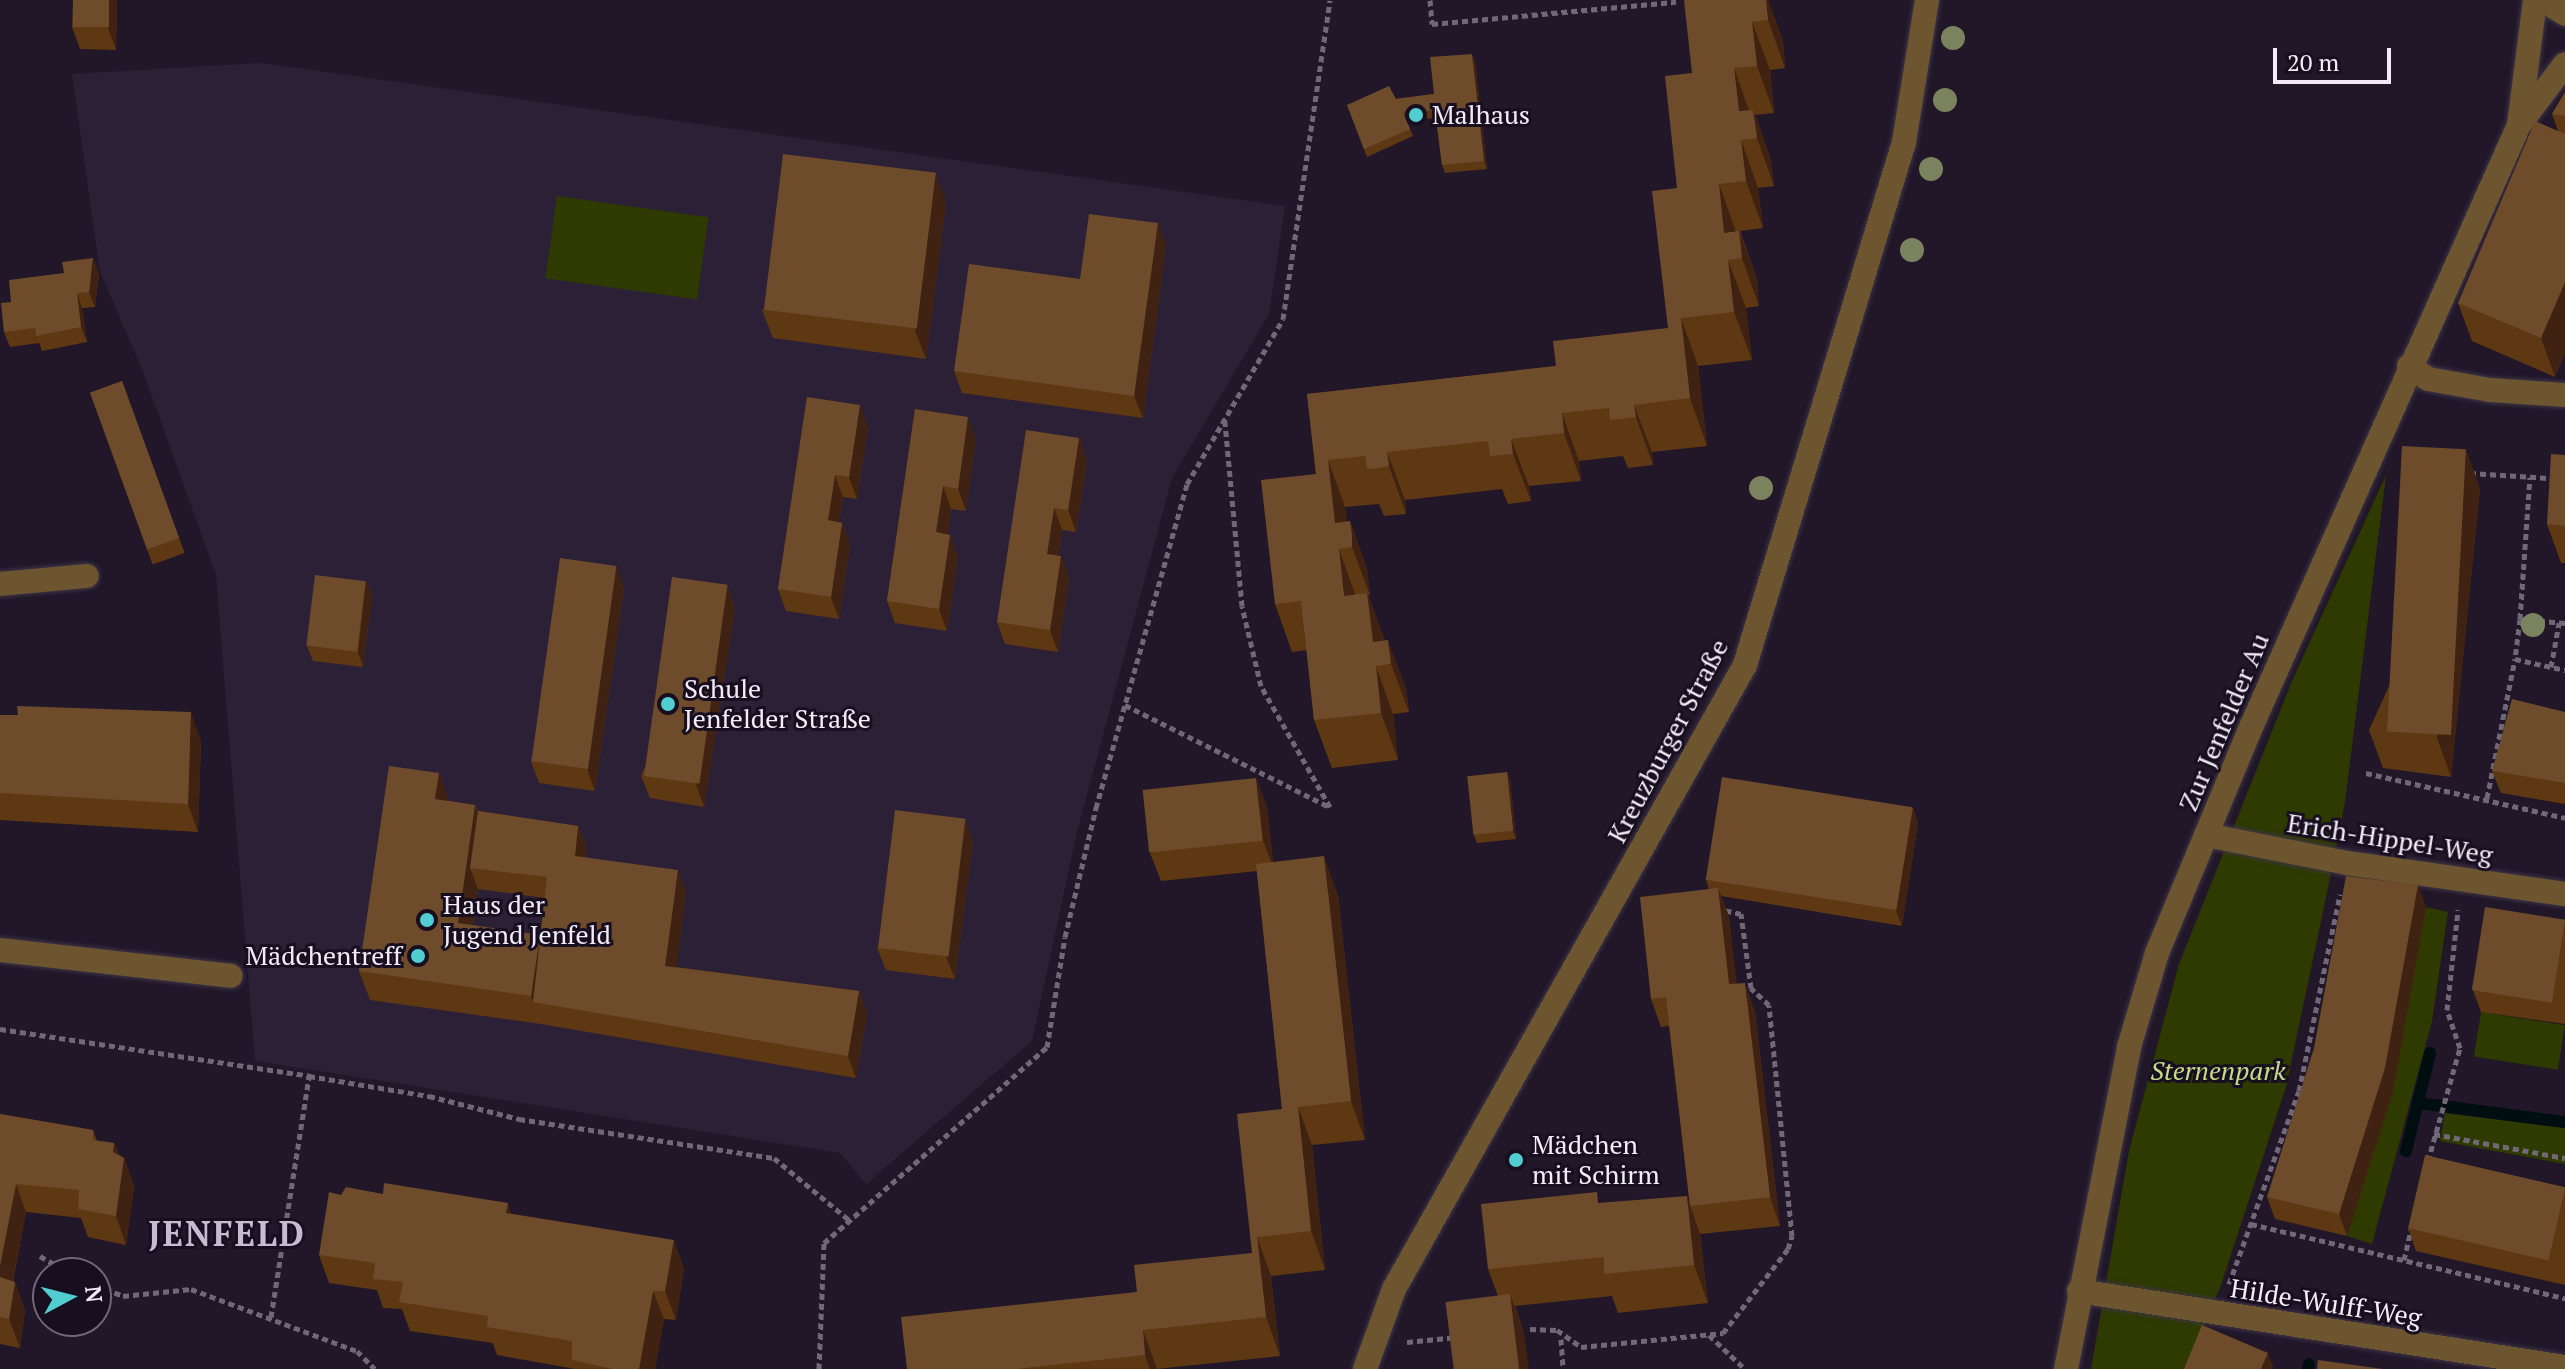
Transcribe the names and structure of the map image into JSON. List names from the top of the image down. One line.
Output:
{"streets":{"street":["Zur Jenfelder Au","Kreuzburger Straße","Erich-Hippel-Weg","Hilde-Wulff-Weg"]},"crossings":[["Zur Jenfelder Au","Erich-Hippel-Weg"],["Zur Jenfelder Au","Hilde-Wulff-Weg"]],"districts":["JENFELD"],"parks":["Sternenpark"],"places":["Malhaus","Schule Jenfelder Straße","Haus der Jugend Jenfeld","Mädchentreff","Mädchen mit Schirm"],"scale_bar":"20 m","north":"right"}
